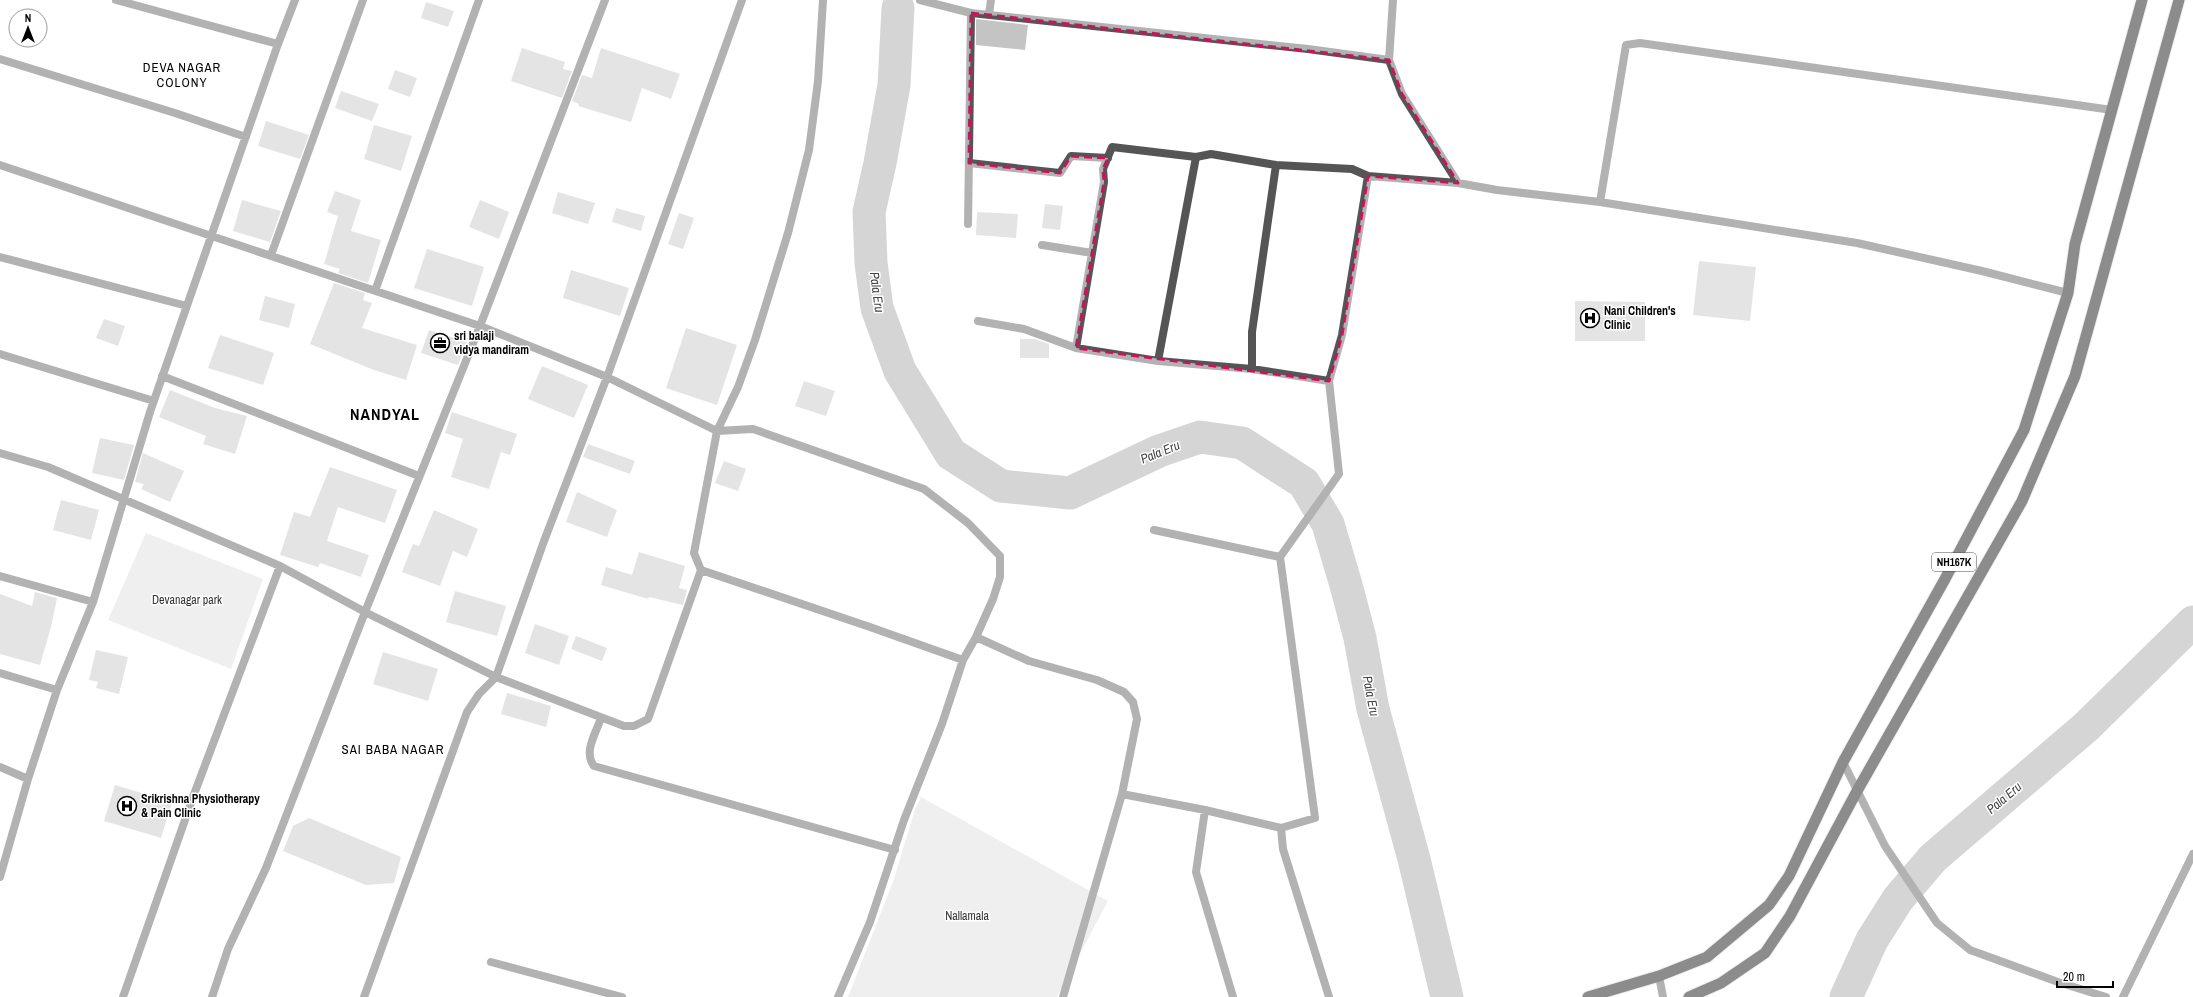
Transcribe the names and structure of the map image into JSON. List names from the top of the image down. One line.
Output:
{"streets":{"highway":["NH167K"]},"districts":["DEVA NAGAR COLONY","NANDYAL","SAI BABA NAGAR"],"water":["Pala Eru"],"parks":["Devanagar park","Nallamala"],"places":{"hospital":["Nani Children's Clinic","Srikrishna Physiotherapy & Pain Clinic"],"office":["sri balaji vidya mandiram"]},"scale_bar":"20 m","north":"top"}
